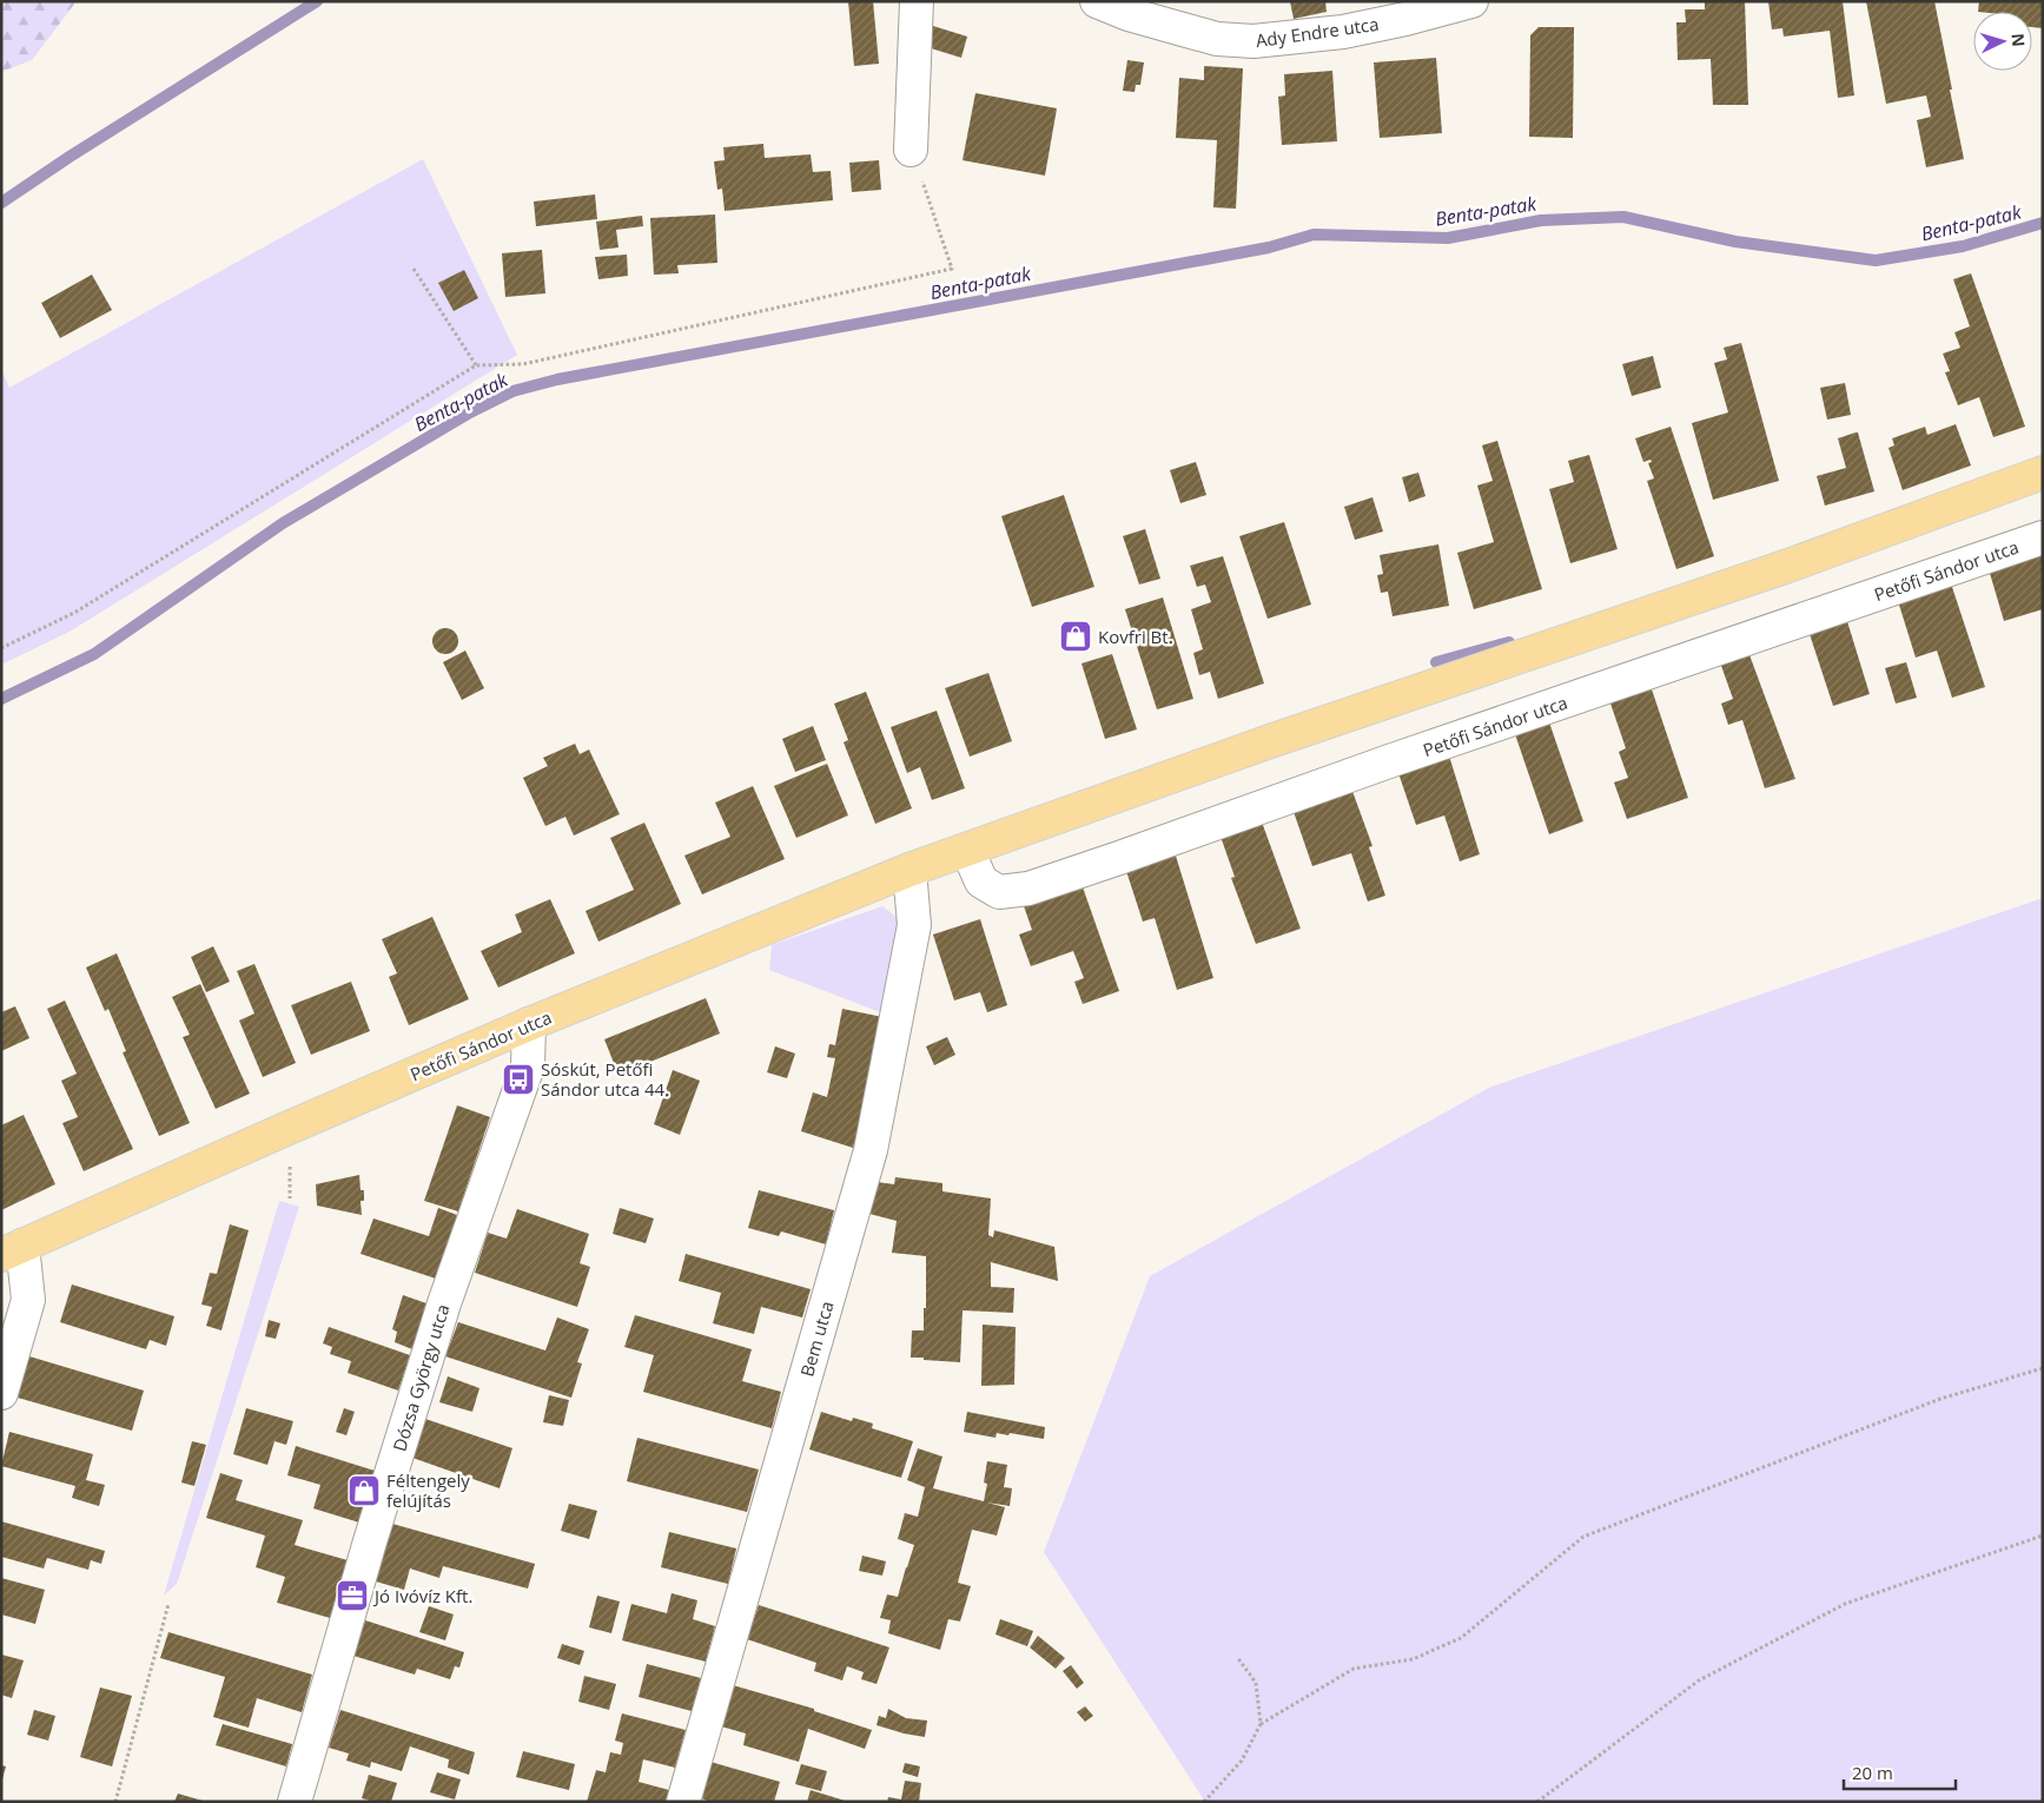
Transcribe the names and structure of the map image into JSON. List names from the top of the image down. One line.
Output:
{"streets":{"main road":["Petőfi Sándor utca"],"street":["Ady Endre utca","Bem utca","Dózsa György utca"]},"crossings":[["Petőfi Sándor utca","Bem utca"],["Petőfi Sándor utca","Dózsa György utca"]],"water":["Benta-patak"],"places":{"shop":["Kovfri Bt.","Féltengely felújítás"],"bus stop":["Sóskút, Petőfi Sándor utca 44."],"office":["Jó Ivóvíz Kft."]},"scale_bar":"20 m","north":"right"}
